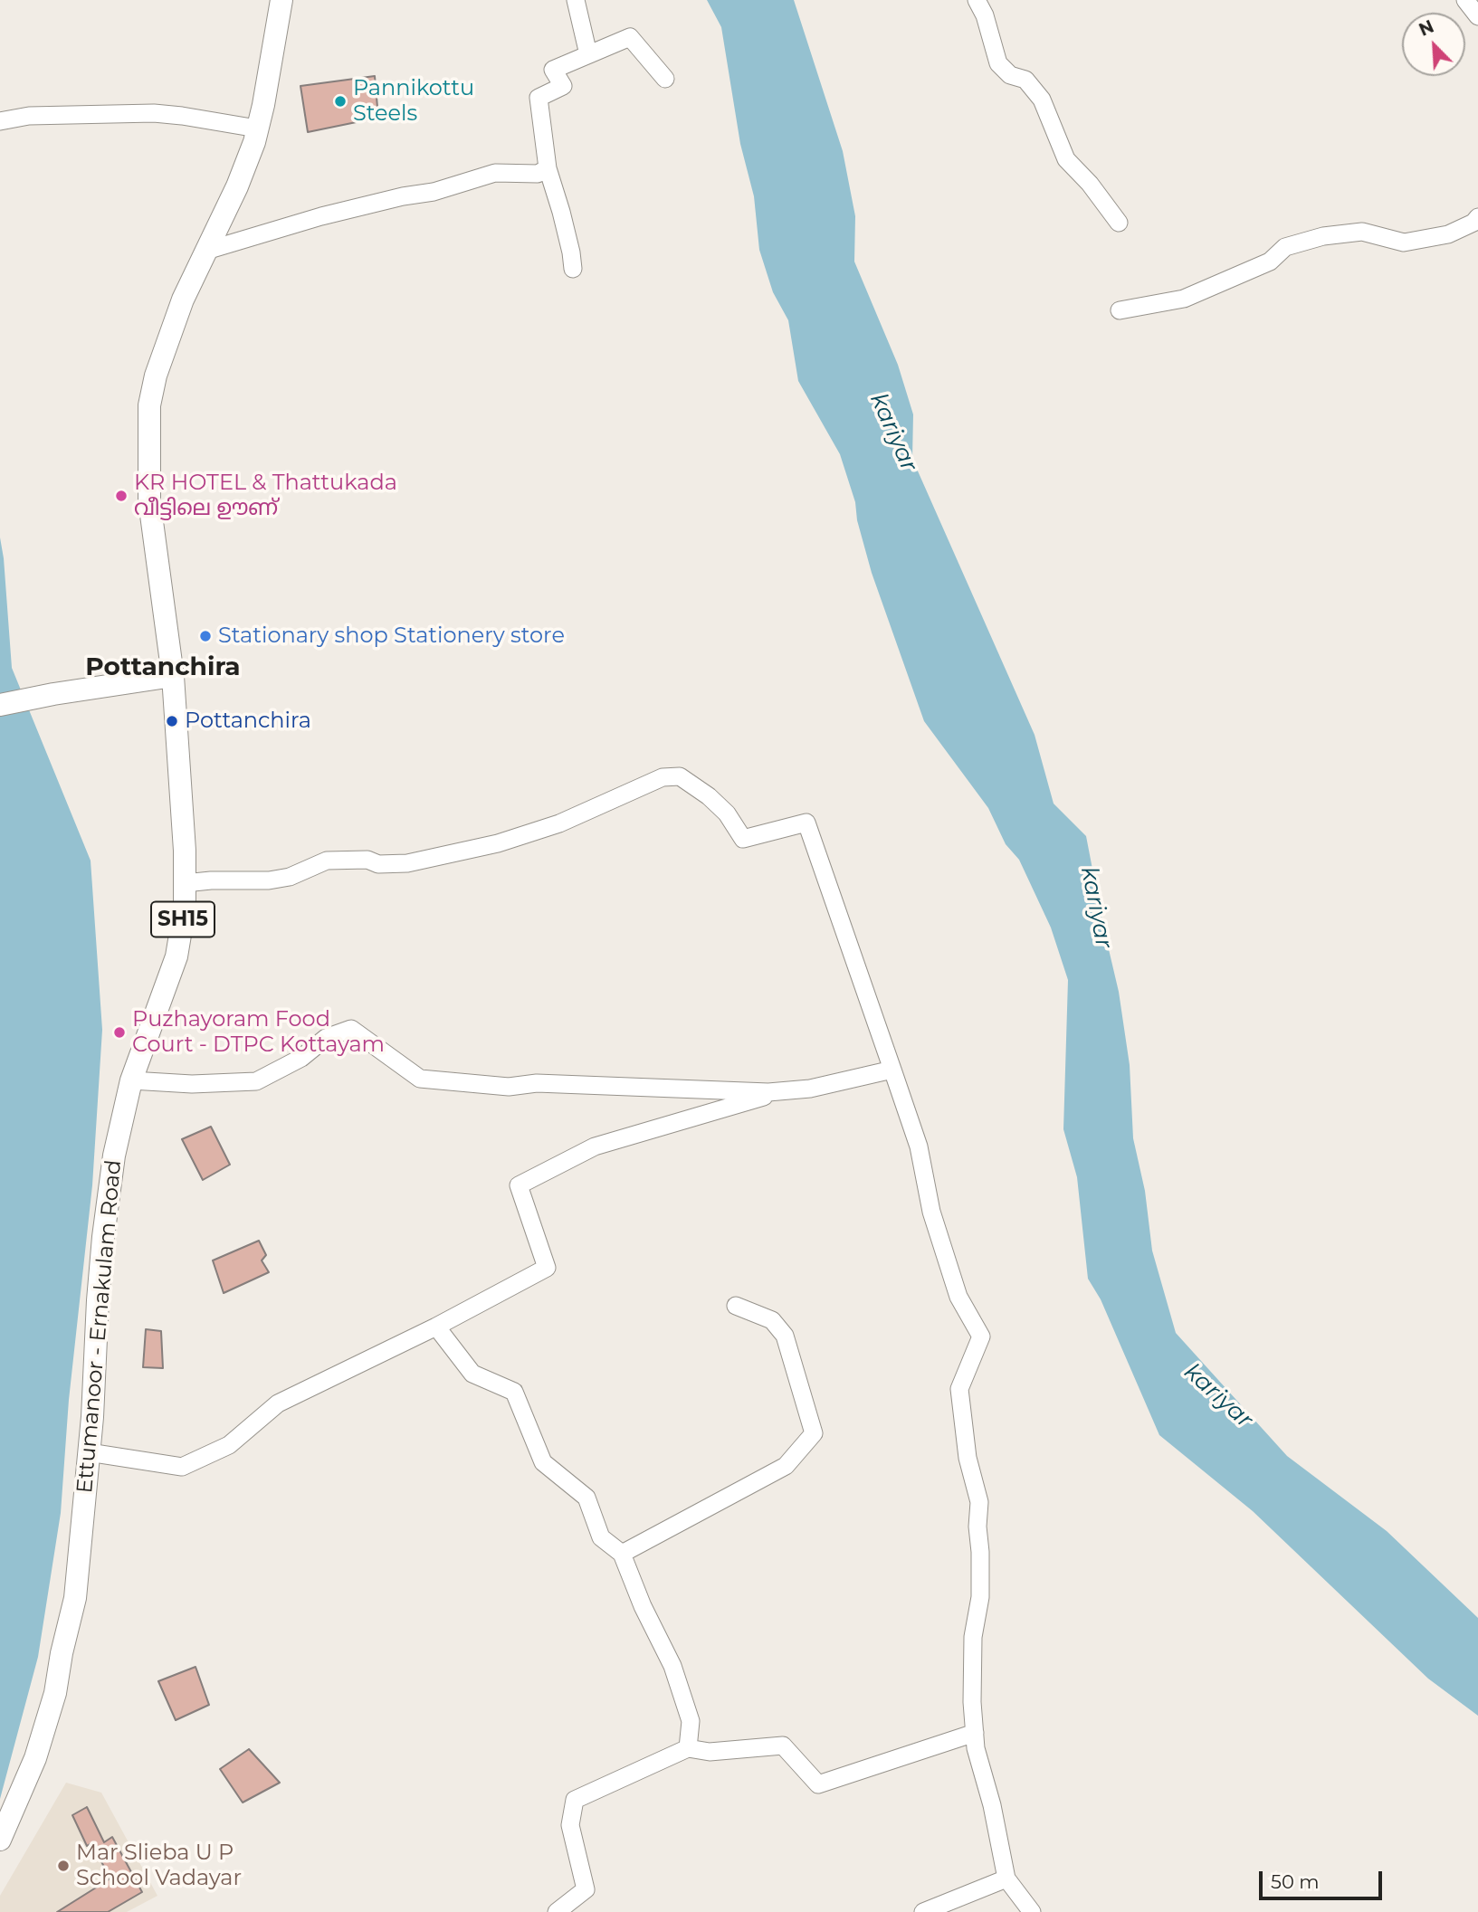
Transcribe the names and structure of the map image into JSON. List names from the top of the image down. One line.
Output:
{"streets":{"main road":["SH15","Ettumanoor - Ernakulam Road"]},"districts":["Pottanchira"],"water":["kariyar"],"places":["Pannikottu Steels","KR HOTEL & Thattukada വീട്ടിലെ ഊണ്","Stationary shop Stationery store","Pottanchira","Puzhayoram Food Court - DTPC Kottayam","Mar Slieba U P School Vadayar"],"scale_bar":"50 m","north":"top left"}
